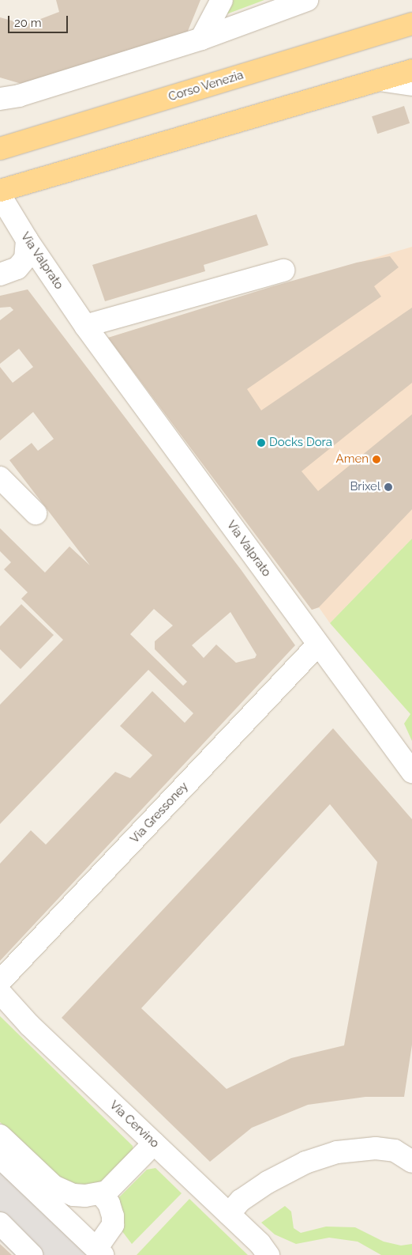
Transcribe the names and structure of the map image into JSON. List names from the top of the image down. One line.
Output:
{"streets":{"main road":["Corso Venezia"],"street":["Via Valprato","Via Gressoney","Via Cervino"]},"crossings":[["Via Valprato","Via Gressoney"]],"places":["Docks Dora","Amen","Brixel"],"scale_bar":"20 m"}
